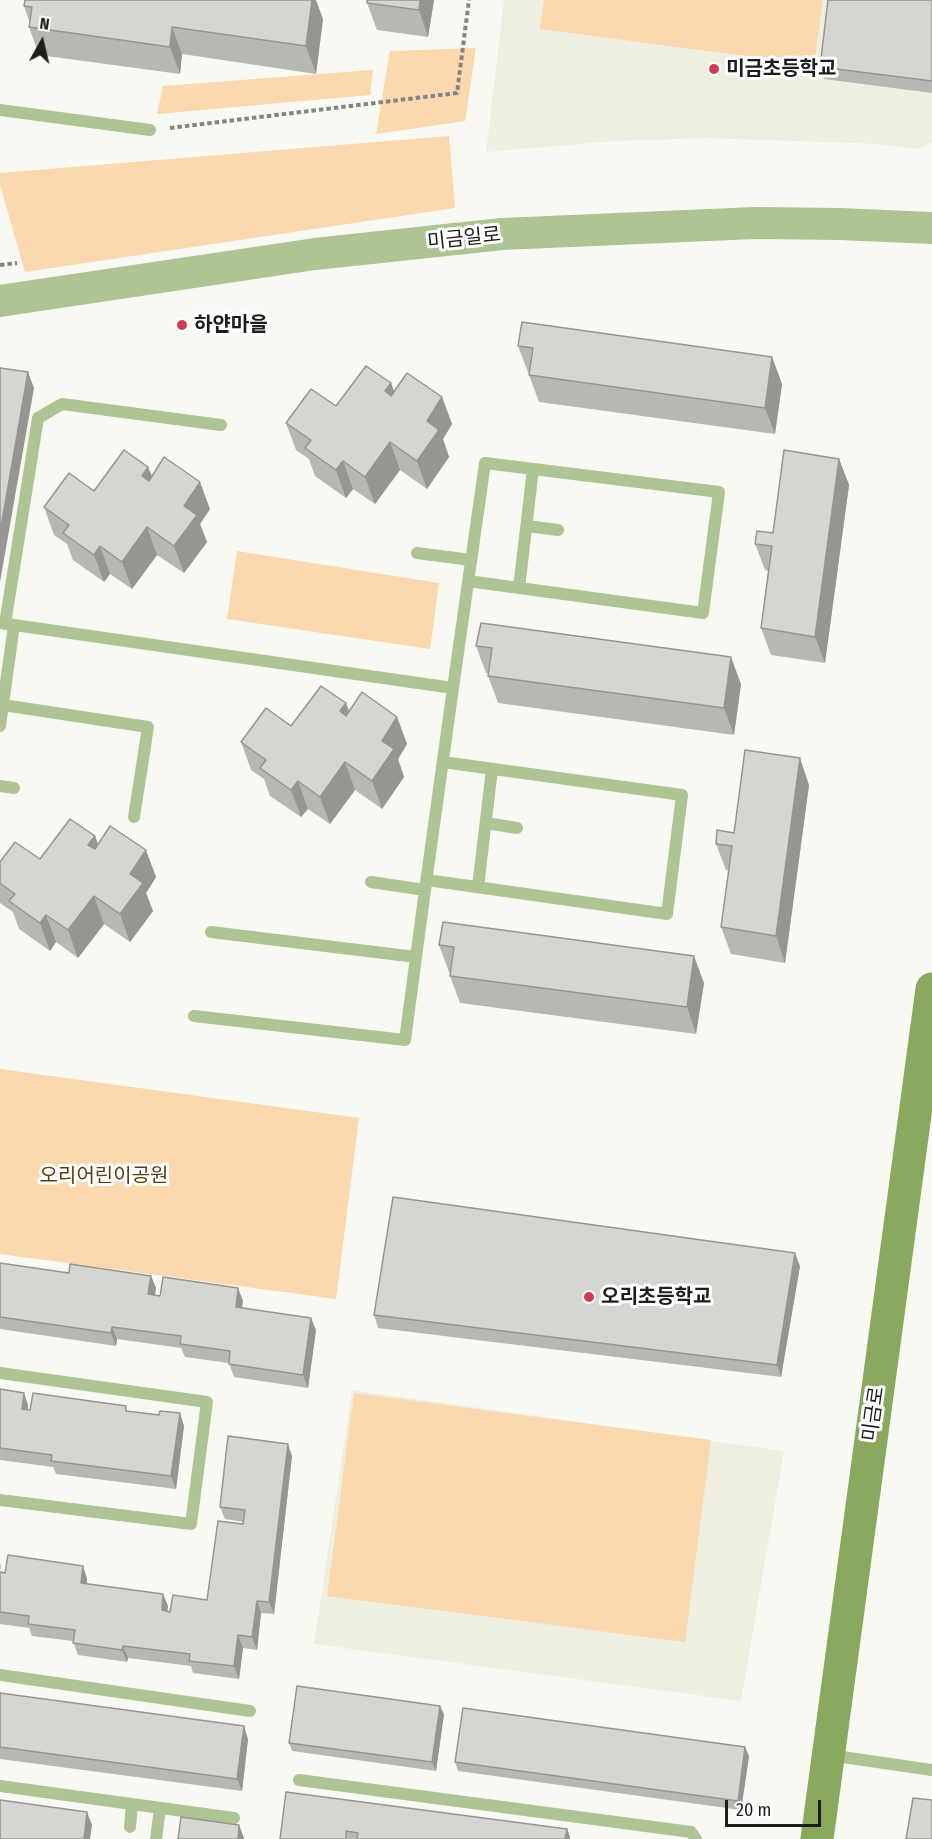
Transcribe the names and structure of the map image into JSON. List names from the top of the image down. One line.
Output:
{"streets":{"main road":["미금로"],"street":["미금일로"]},"parks":["오리어린이공원"],"places":["미금초등학교","하얀마을","오리초등학교"],"scale_bar":"20 m","north":"top"}
